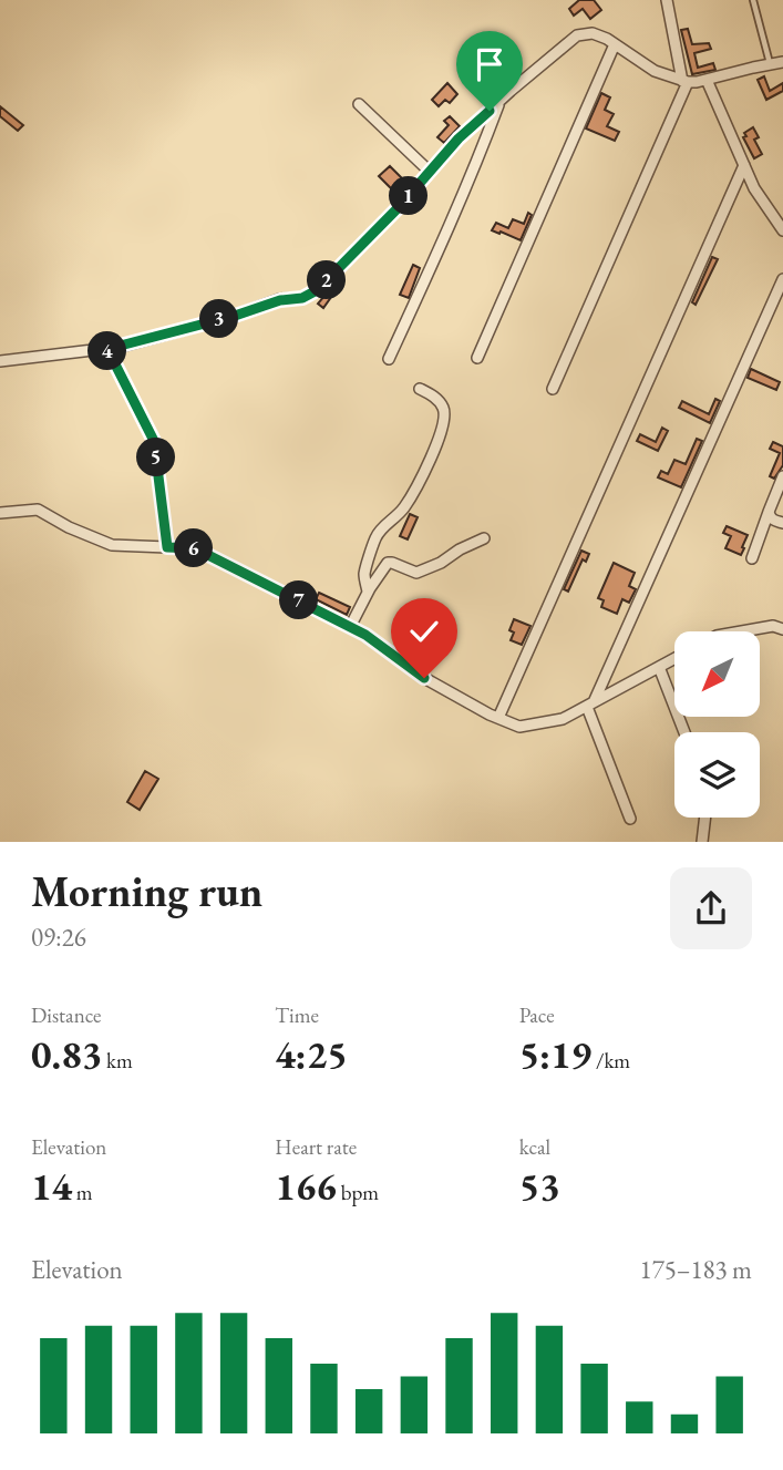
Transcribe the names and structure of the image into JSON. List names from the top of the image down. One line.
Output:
{"north":"bottom left","page":{"pins":["1","2","3","4","5","6","7"],"heading":["Morning run","09:26"],"stats":[["Distance","0.83 km"],["Time","4:25"],["Pace","5:19 /km"],["Elevation","14 m"],["Heart rate","166 bpm"],["kcal","53"]],"chart":["Elevation","175–183 m"]}}
